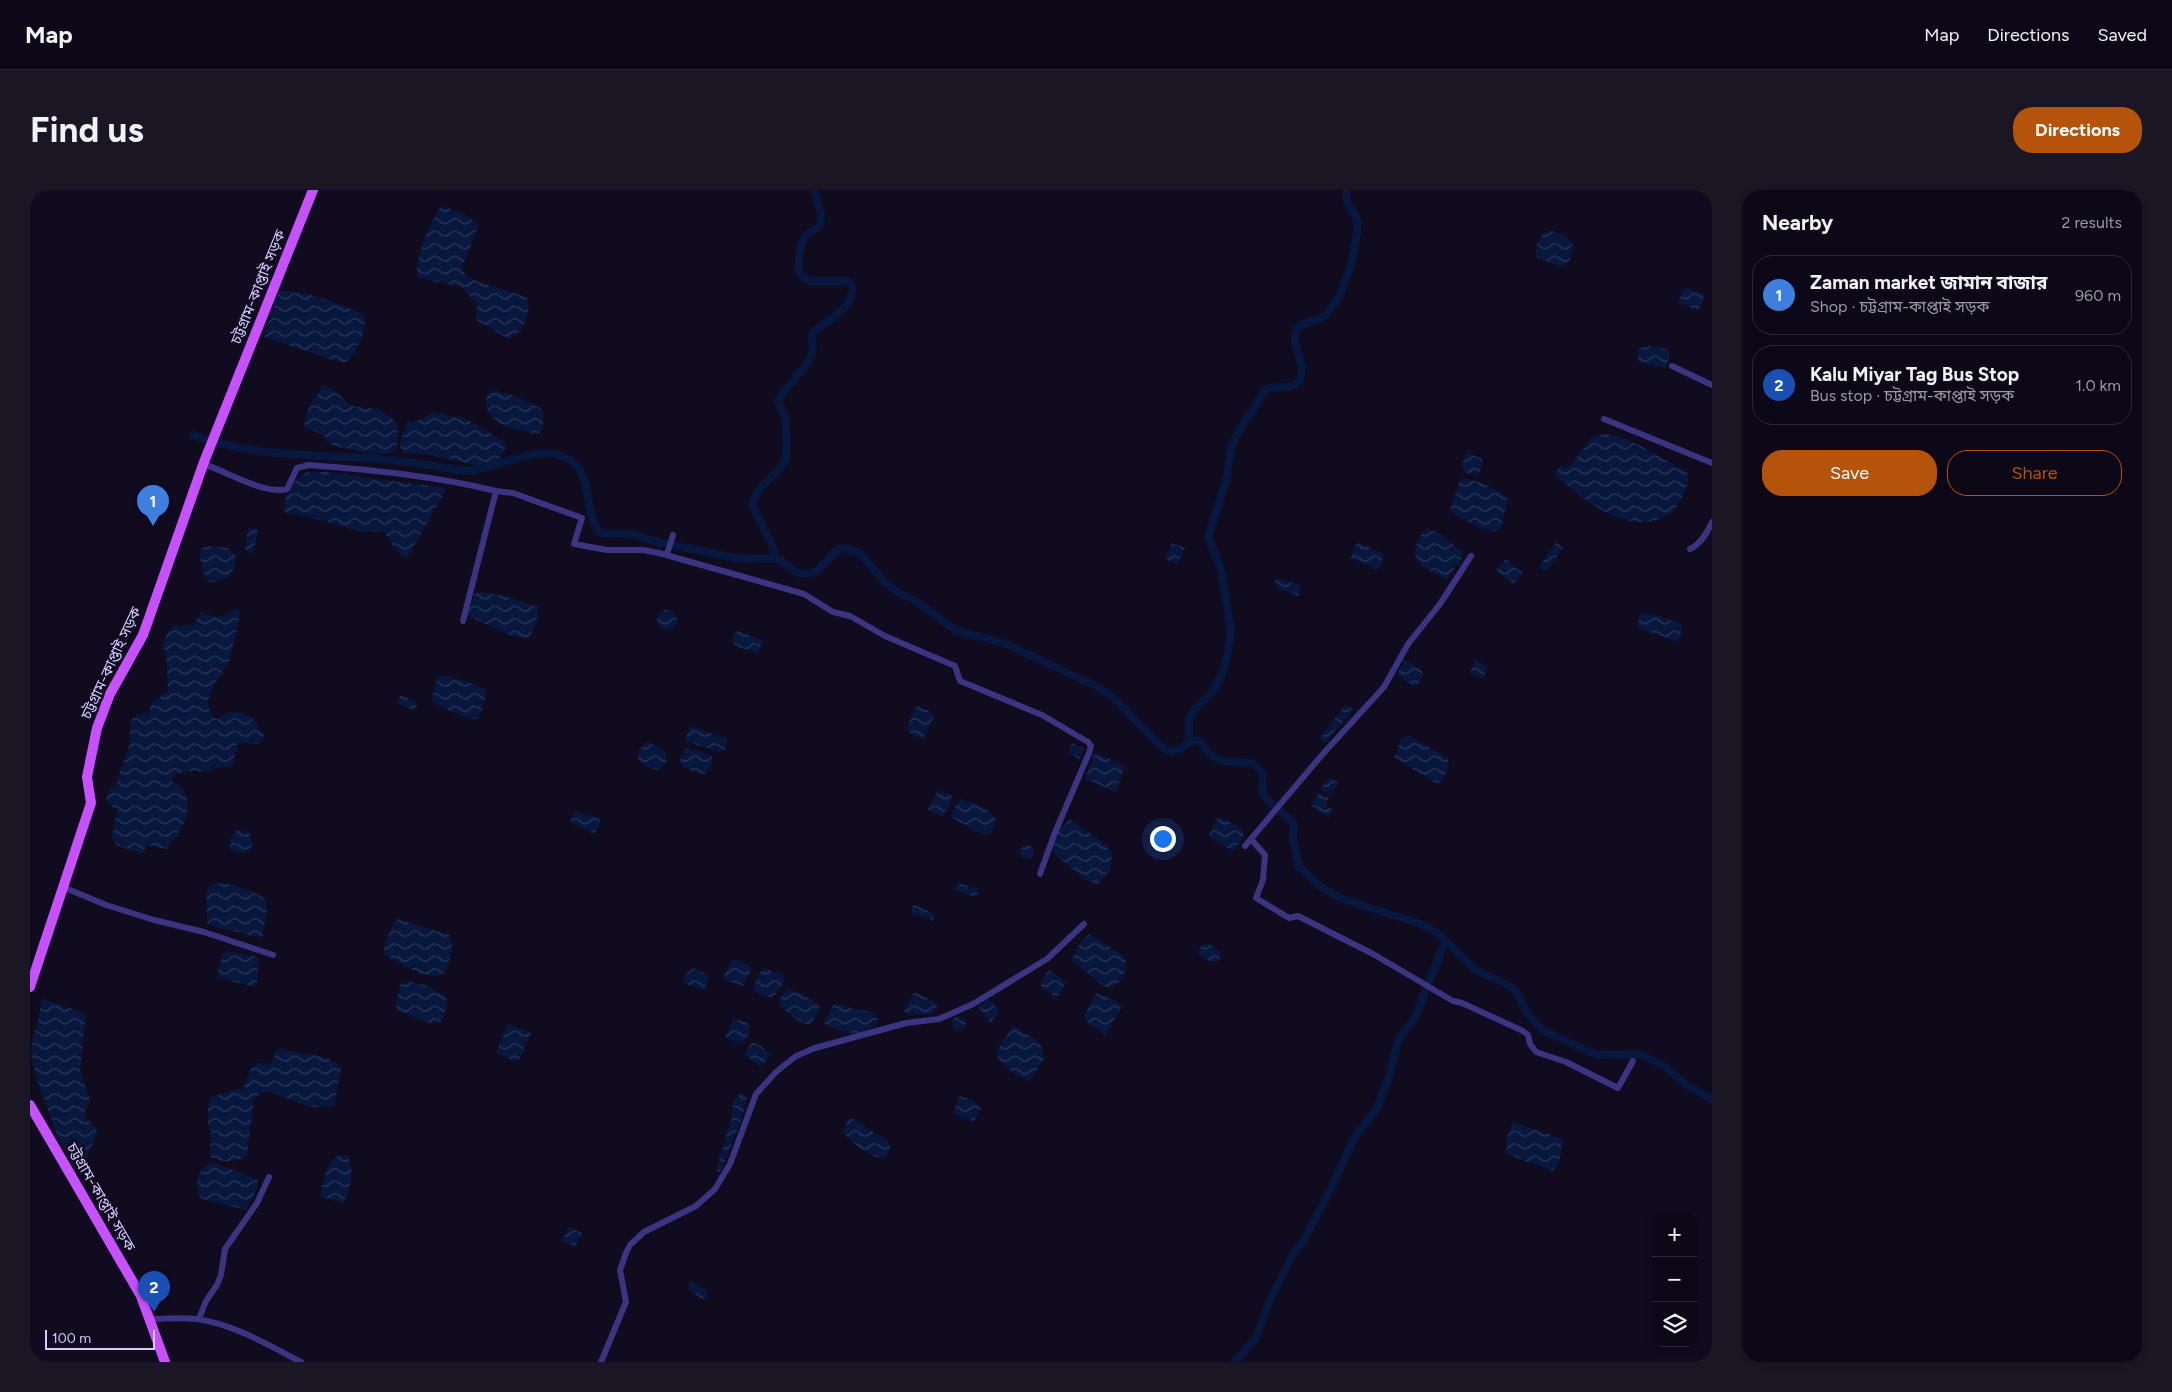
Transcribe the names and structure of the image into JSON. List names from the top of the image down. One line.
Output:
{"streets":{"main road":["চট্টগ্রাম-কাপ্তাই সড়ক"]},"scale_bar":"100 m","page":{"header":"Map","nav":["Map","Directions","Saved"],"buttons":["Directions",["Save","Share"]],"title":"Find us","heading":["Nearby","2 results"],"list":[{"mark":"1","name":"Zaman market জামান বাজার","note":"Shop · চট্টগ্রাম-কাপ্তাই সড়ক","value":"960 m"},{"mark":"2","name":"Kalu Miyar Tag Bus Stop","note":"Bus stop · চট্টগ্রাম-কাপ্তাই সড়ক","value":"1.0 km"}],"pins":["1","2"],"map_buttons":["+","−"],"scale":"100 m"}}
